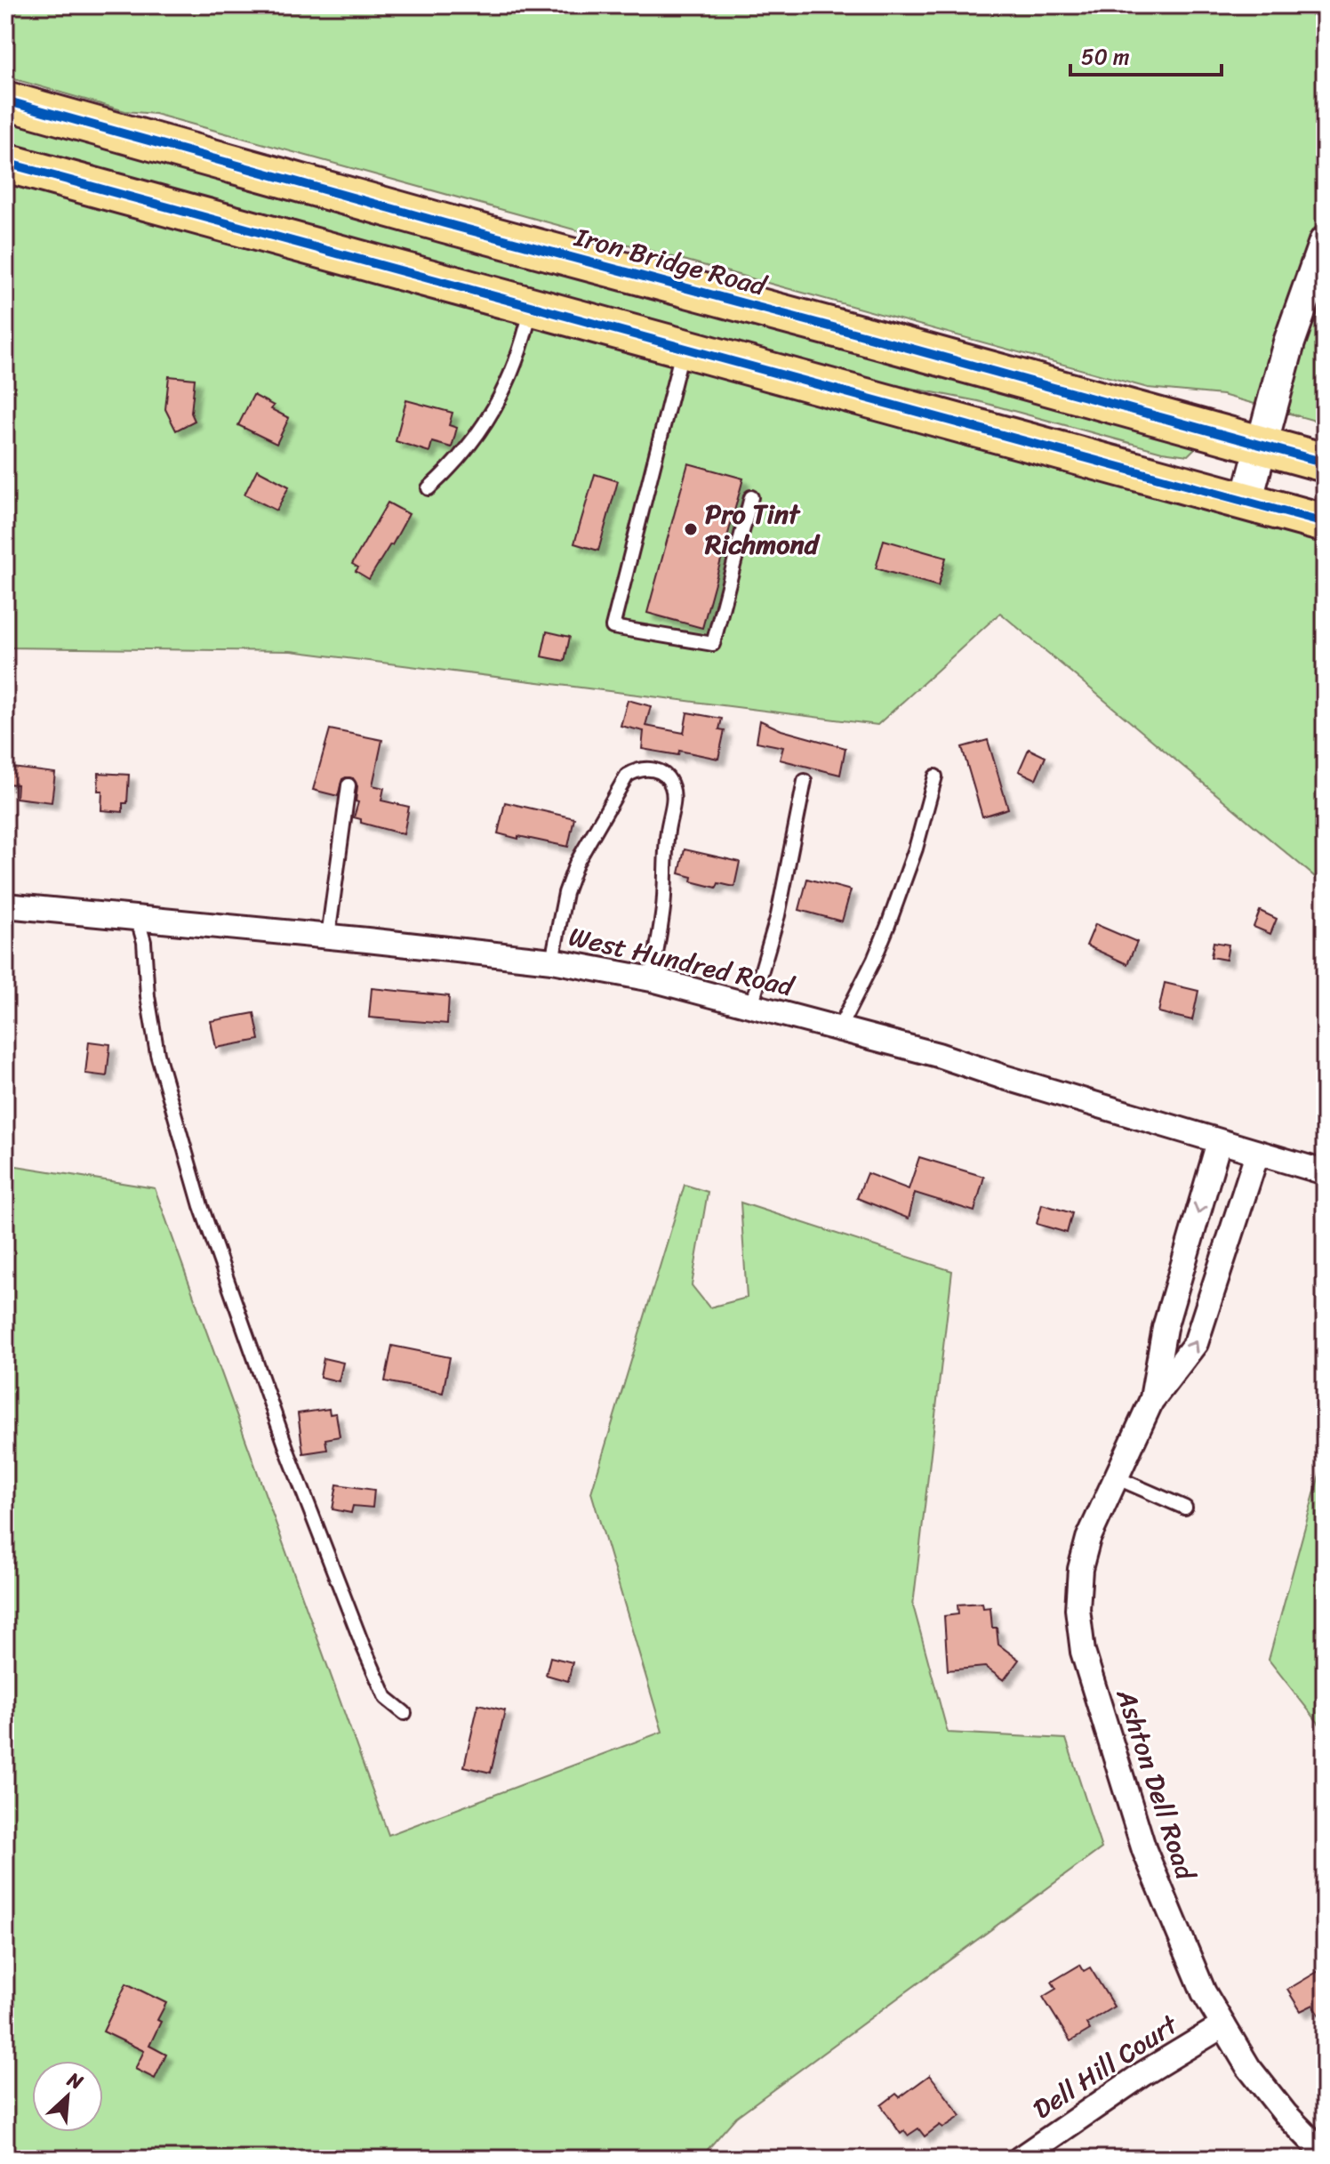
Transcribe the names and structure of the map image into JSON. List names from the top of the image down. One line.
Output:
{"streets":{"main road":["Iron Bridge Road"],"street":["West Hundred Road","Ashton Dell Road","Dell Hill Court"]},"crossings":[["West Hundred Road","Ashton Dell Road"],["Ashton Dell Road","Dell Hill Court"]],"places":["Pro Tint Richmond"],"scale_bar":"50 m","north":"top right"}
